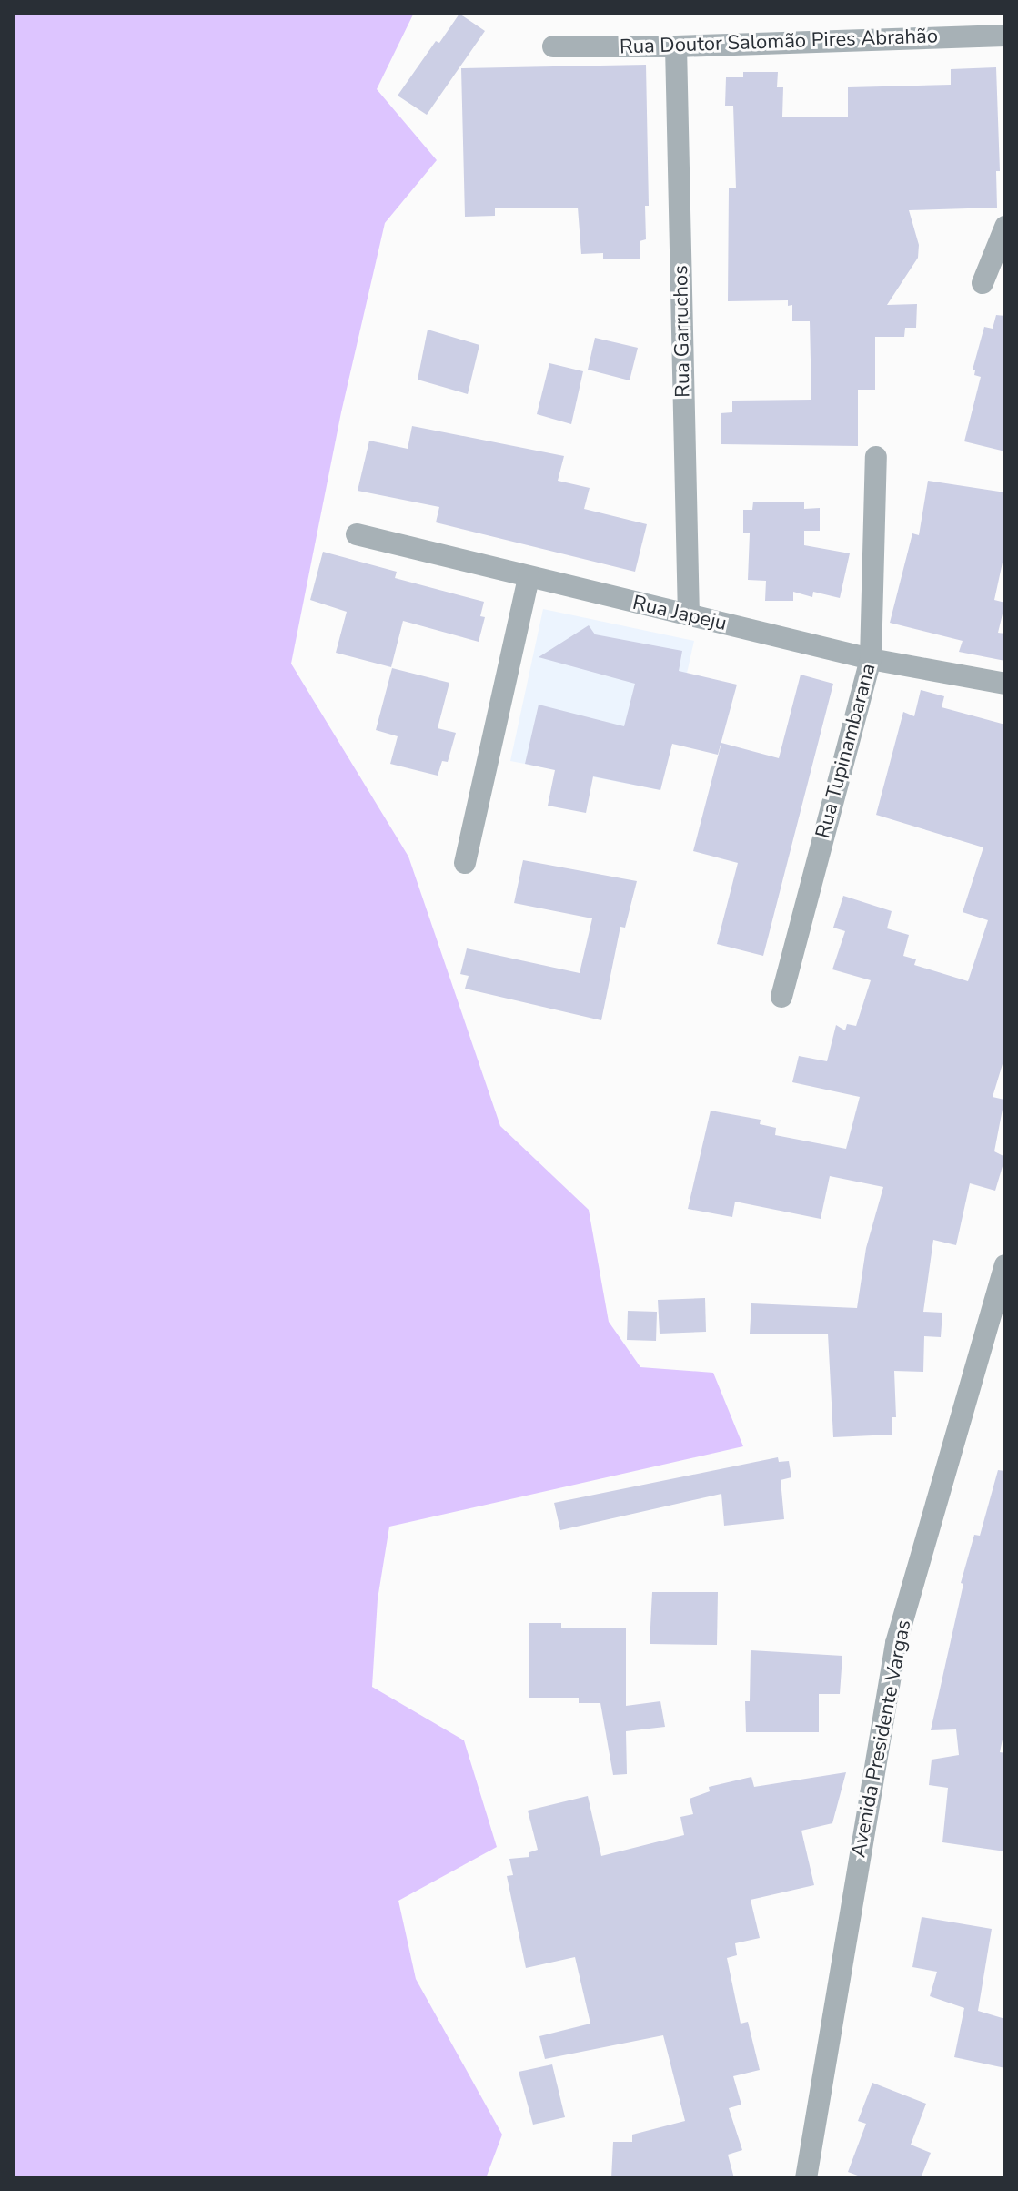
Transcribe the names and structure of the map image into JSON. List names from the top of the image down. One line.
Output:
{"streets":{"street":["Rua Doutor Salomão Pires Abrahão","Rua Garruchos","Rua Japeju","Rua Tupinambarana","Avenida Presidente Vargas"]},"crossings":[["Rua Doutor Salomão Pires Abrahão","Rua Garruchos"],["Rua Garruchos","Rua Japeju"],["Rua Japeju","Rua Tupinambarana"]]}
